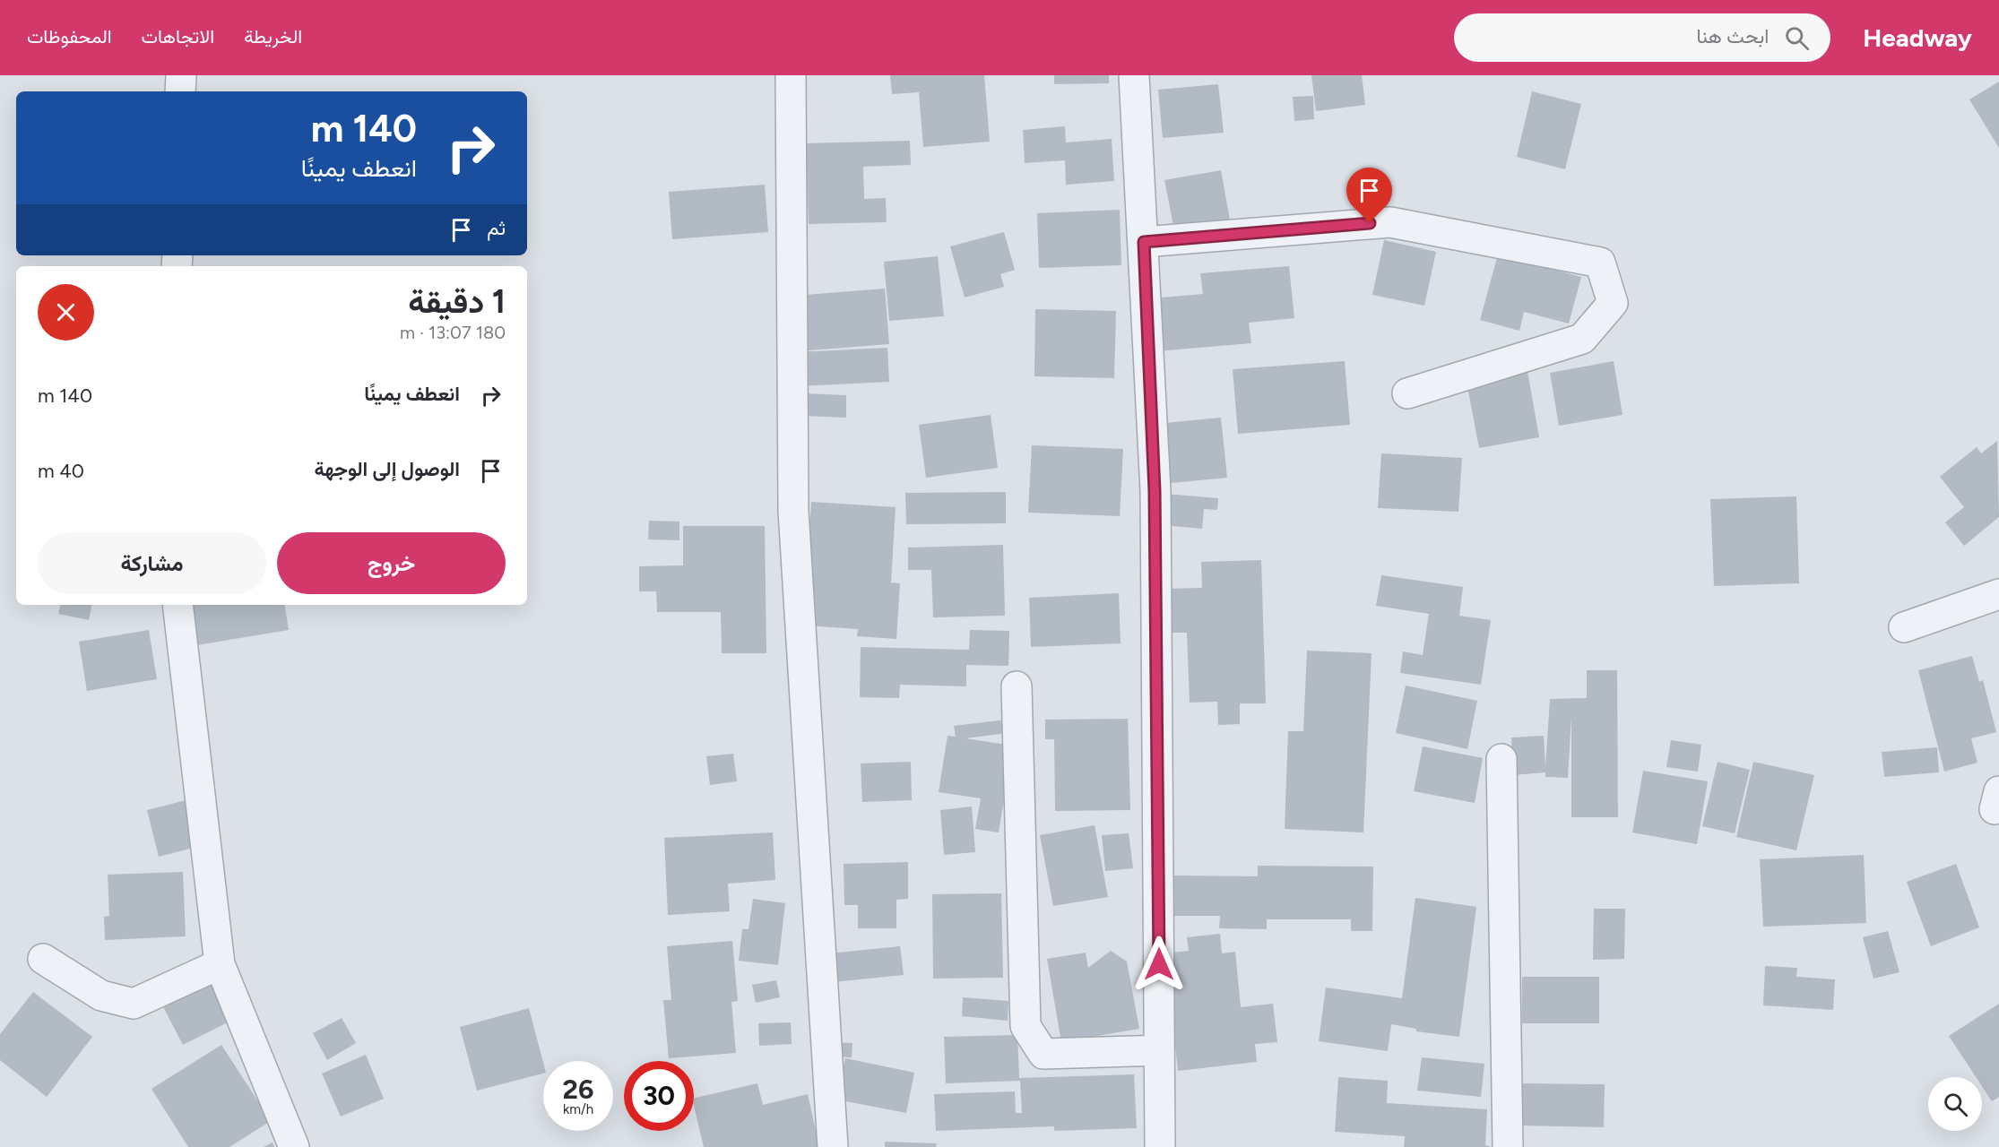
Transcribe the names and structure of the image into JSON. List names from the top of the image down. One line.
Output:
{"page":{"header":"Headway","search":"ابحث هنا","nav":["الخريطة","الاتجاهات","المحفوظات"],"turn":["140 m","انعطف يمينًا"],"then":"ثم","heading":["1 دقيقة","180 m · 13:07"],"list":[{"name":"انعطف يمينًا","value":"140 m"},{"name":"الوصول إلى الوجهة","value":"40 m"}],"buttons":["خروج","مشاركة"],"speed":"26 km/h","limit":"30"}}
